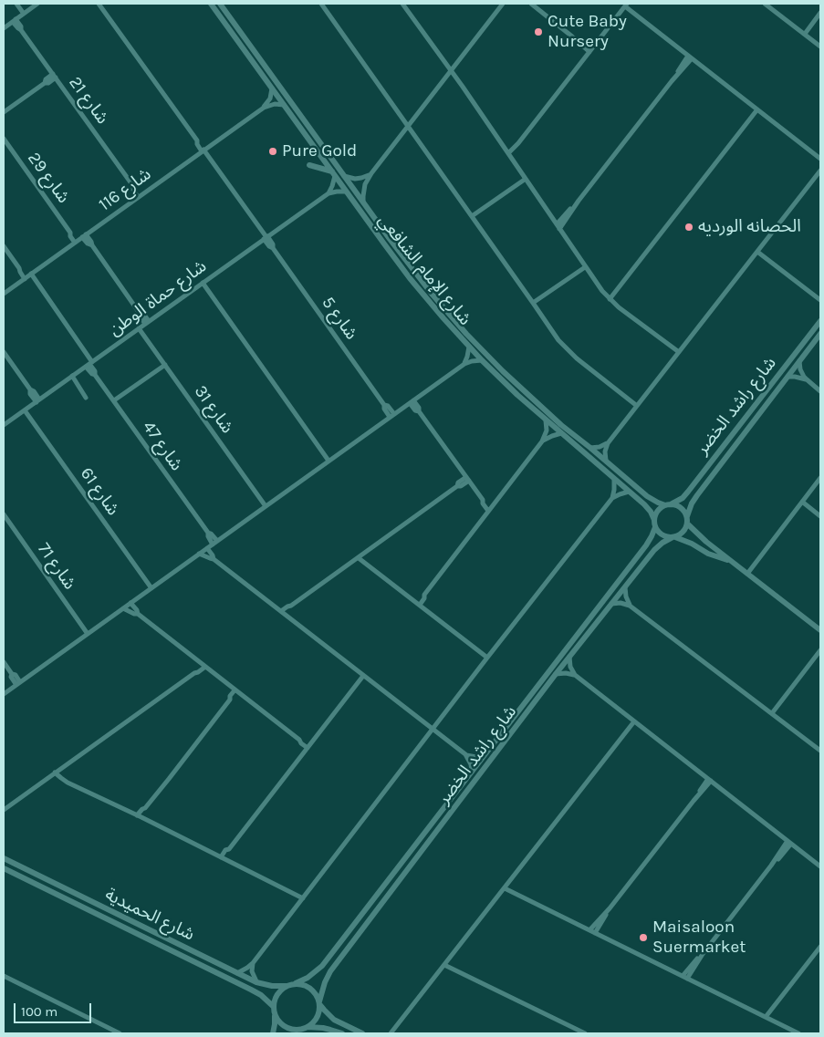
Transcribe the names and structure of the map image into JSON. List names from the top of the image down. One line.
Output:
{"streets":{"street":["شارع 21","شارع 29","شارع 116","شارع الإمام الشافعي","شارع حماة الوطن","شارع 5","شارع راشد الخضر","شارع 31","شارع 47","شارع 61","شارع 71","شارع الحميدية"]},"crossings":[["شارع 21","شارع 116"],["شارع 29","شارع 116"],["شارع 116","شارع الإمام الشافعي"],["شارع 116","شارع 5"],["شارع 116","شارع 47"],["شارع الإمام الشافعي","شارع حماة الوطن"],["شارع الإمام الشافعي","شارع راشد الخضر"],["شارع حماة الوطن","شارع 5"],["شارع حماة الوطن","شارع 31"],["شارع حماة الوطن","شارع 47"],["شارع حماة الوطن","شارع 61"],["شارع راشد الخضر","شارع الحميدية"]],"places":["Cute Baby Nursery","Pure Gold","الحصانه الورديه","Maisaloon Suermarket"],"scale_bar":"100 m"}
